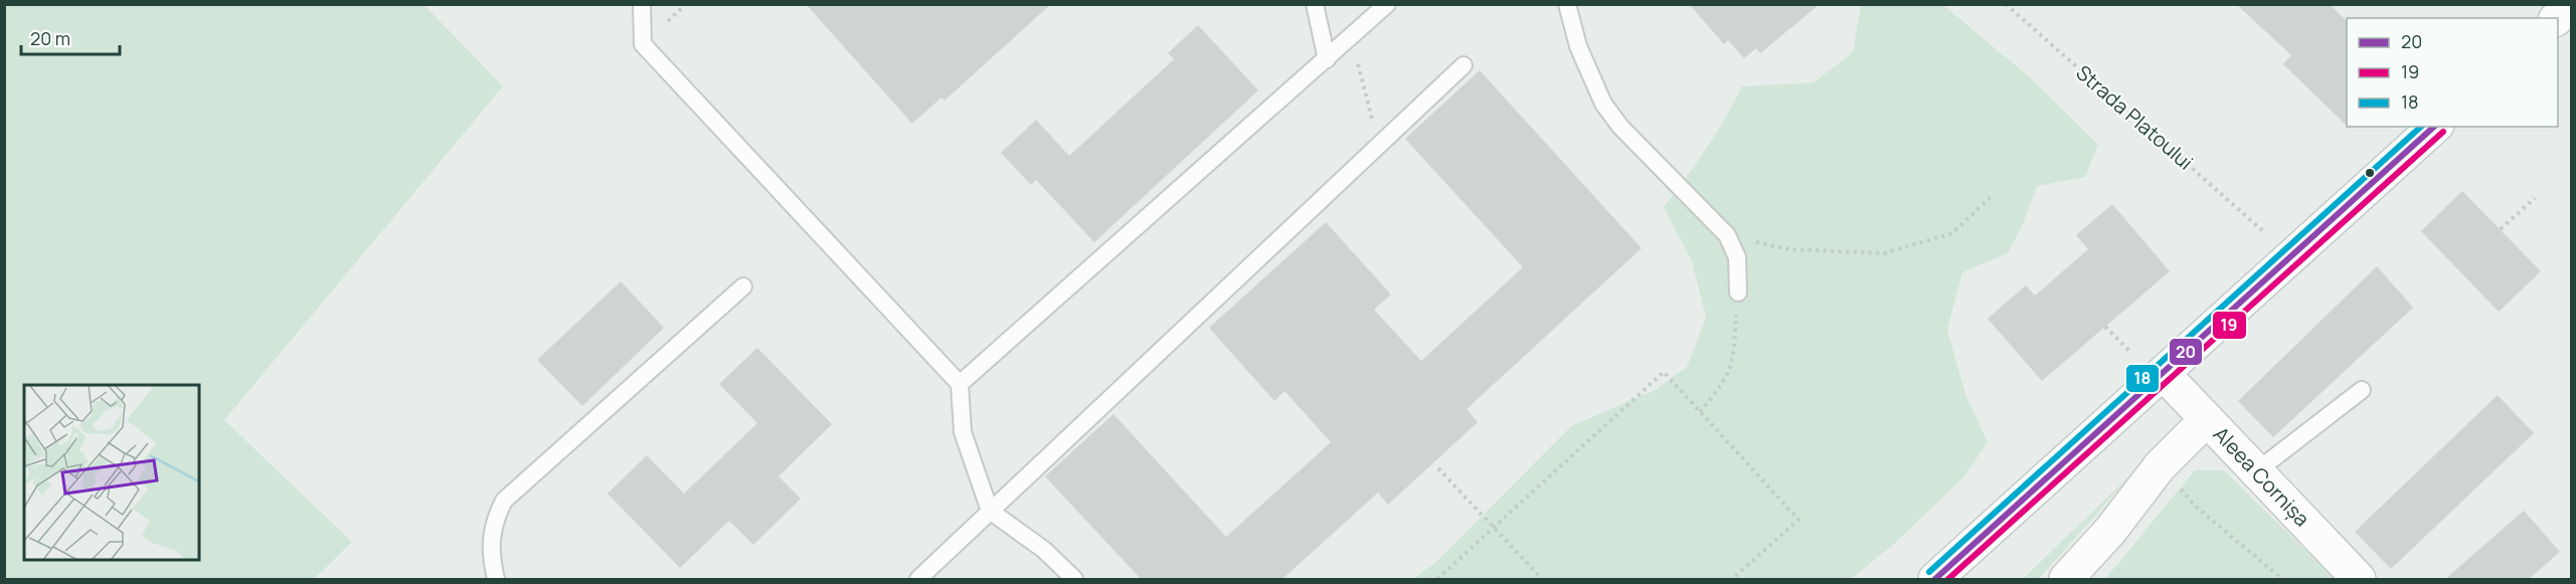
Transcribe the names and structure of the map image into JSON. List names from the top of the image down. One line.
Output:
{"streets":{"main road":["Aleea Cornișa"],"path":["Strada Platoului"]},"lines":["transit line 20","transit line 18","transit line 19"],"legend":["20","19","18"],"scale_bar":"20 m"}
